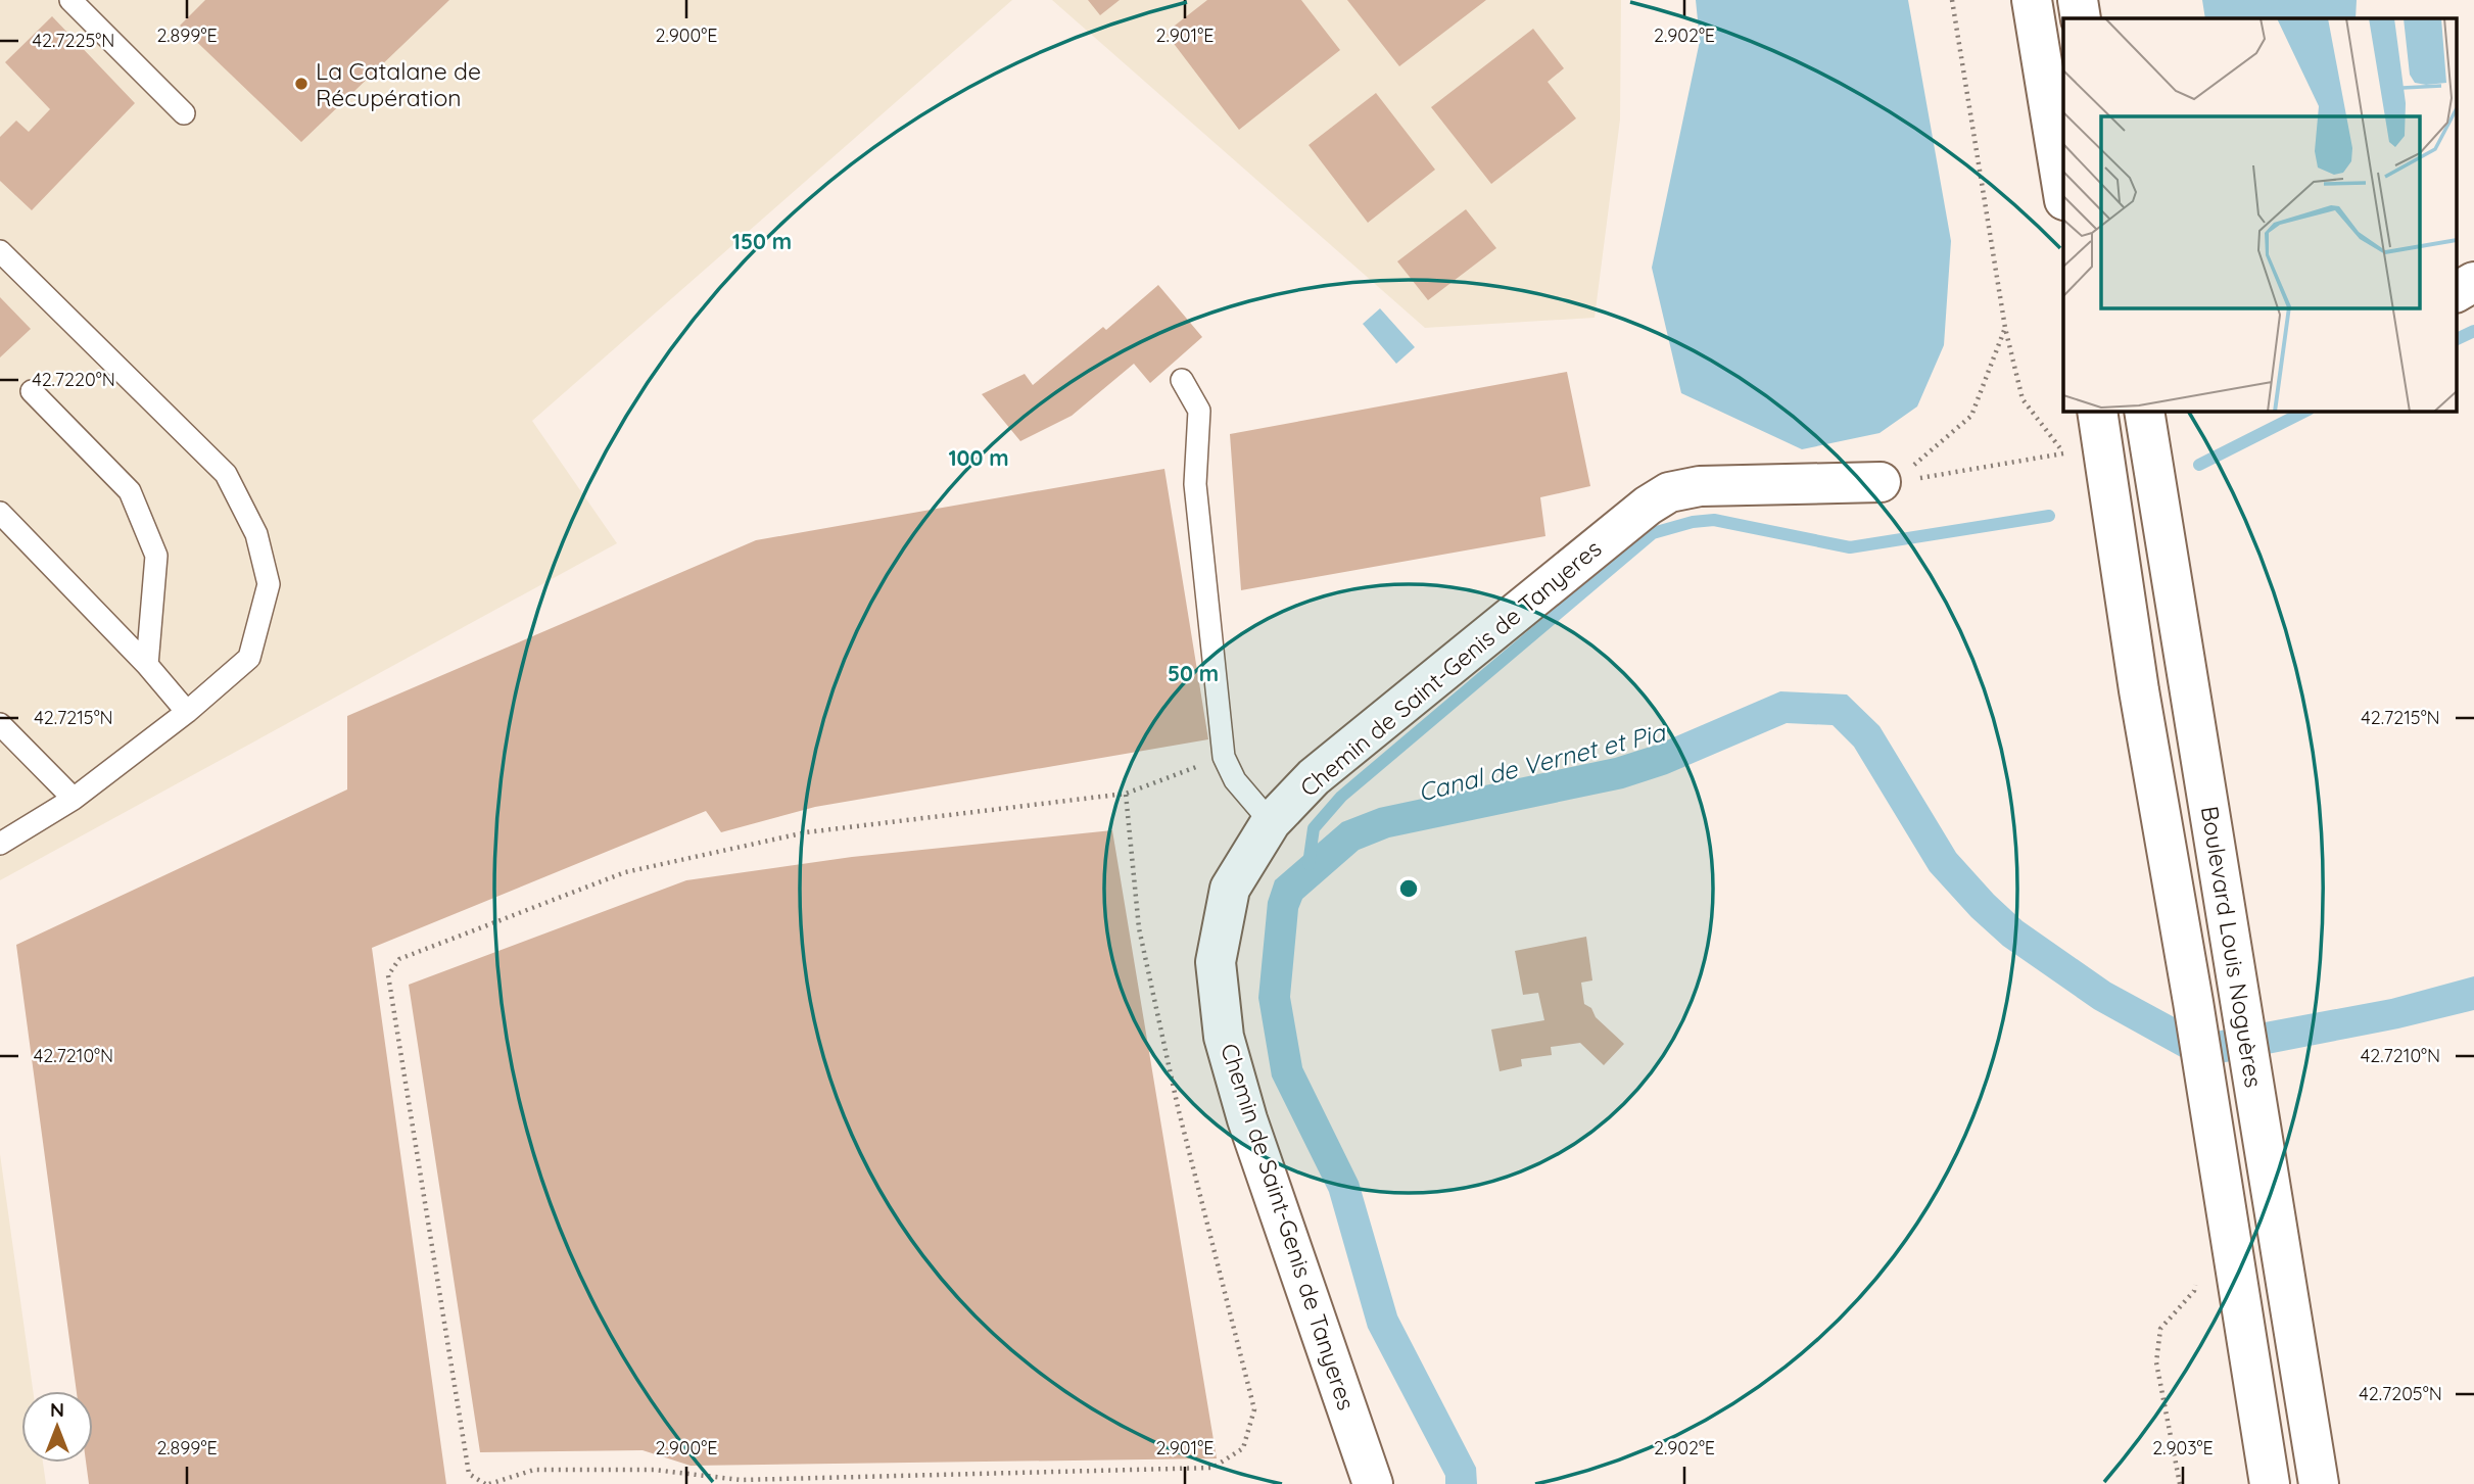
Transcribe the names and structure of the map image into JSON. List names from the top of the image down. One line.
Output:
{"streets":{"main road":["Chemin de Saint-Genis de Tanyeres","Boulevard Louis Noguères"]},"water":["Canal de Vernet et Pia"],"places":["La Catalane de Récupération"],"north":"top","coordinates":["2.899°E","2.900°E","2.901°E","2.902°E","42.7225°N","42.7220°N","42.7215°N","42.7210°N","42.7205°N","2.903°E"],"rings":["150 m","100 m","50 m"]}
